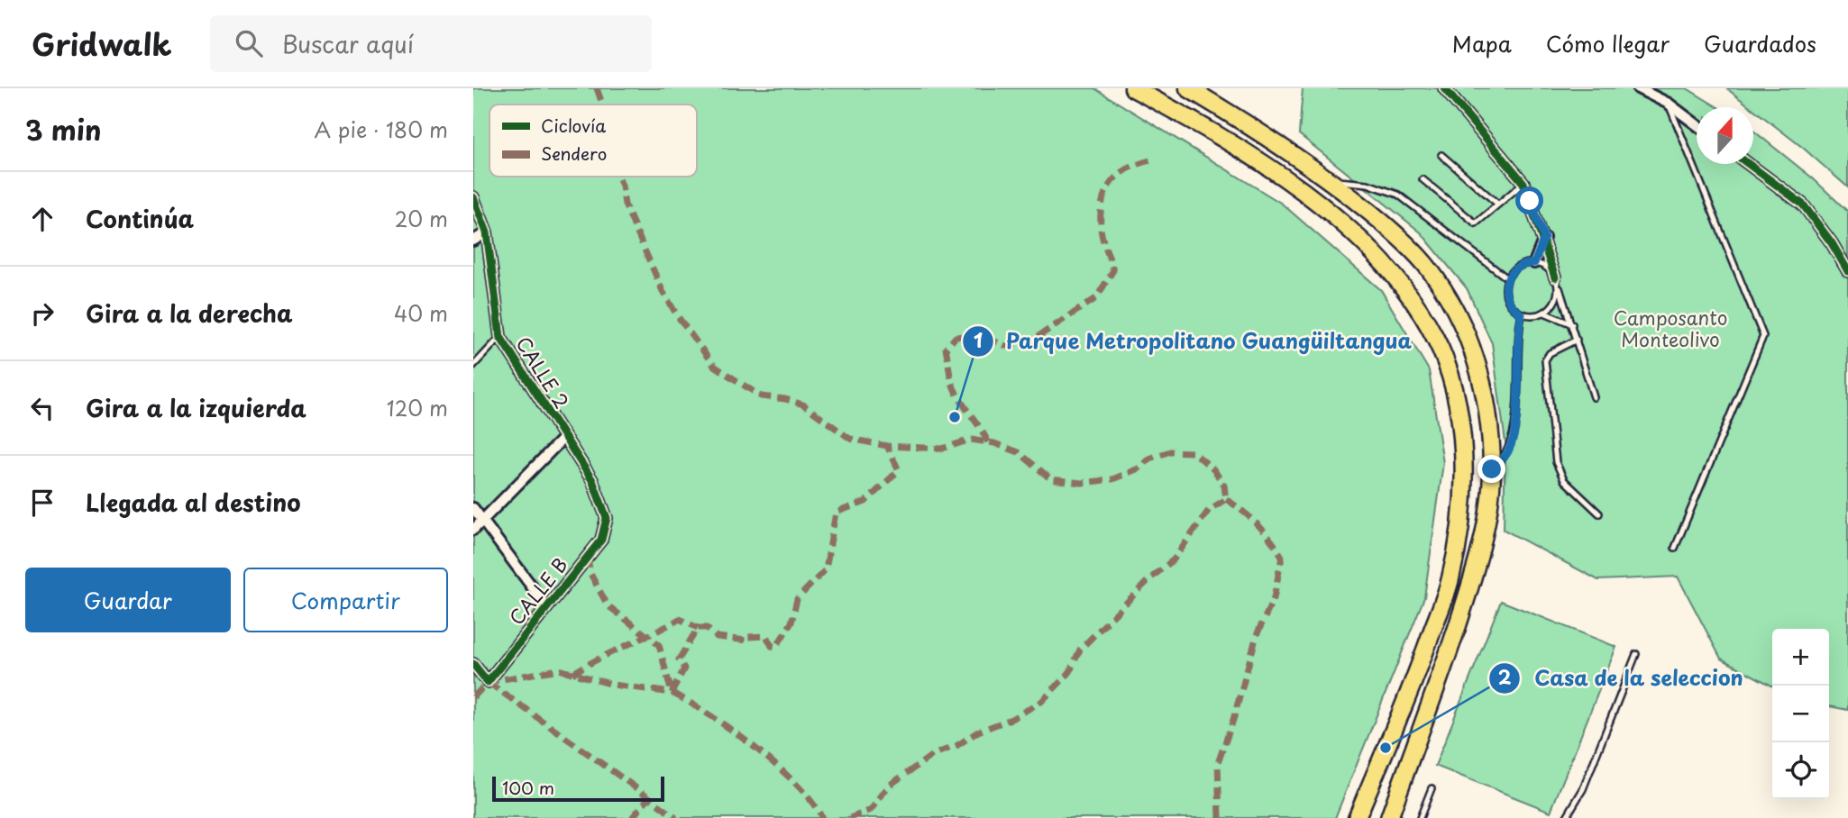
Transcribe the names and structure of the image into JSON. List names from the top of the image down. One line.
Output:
{"streets":{"street":["CALLE 2","CALLE B"]},"crossings":[["CALLE 2","CALLE B"]],"parks":["Camposanto Monteolivo"],"places":["Parque Metropolitano Guangüiltangua","Casa de la seleccion"],"legend":["Ciclovía","Sendero"],"scale_bar":"100 m","north":"top","page":{"header":"Gridwalk","search":"Buscar aquí","nav":["Mapa","Cómo llegar","Guardados"],"heading":["3 min","A pie · 180 m"],"list":[["Continúa","20 m"],["Gira a la derecha","40 m"],["Gira a la izquierda","120 m"],"Llegada al destino"],"buttons":["Guardar","Compartir"],"map_buttons":["+","−"],"scale":"100 m"}}
